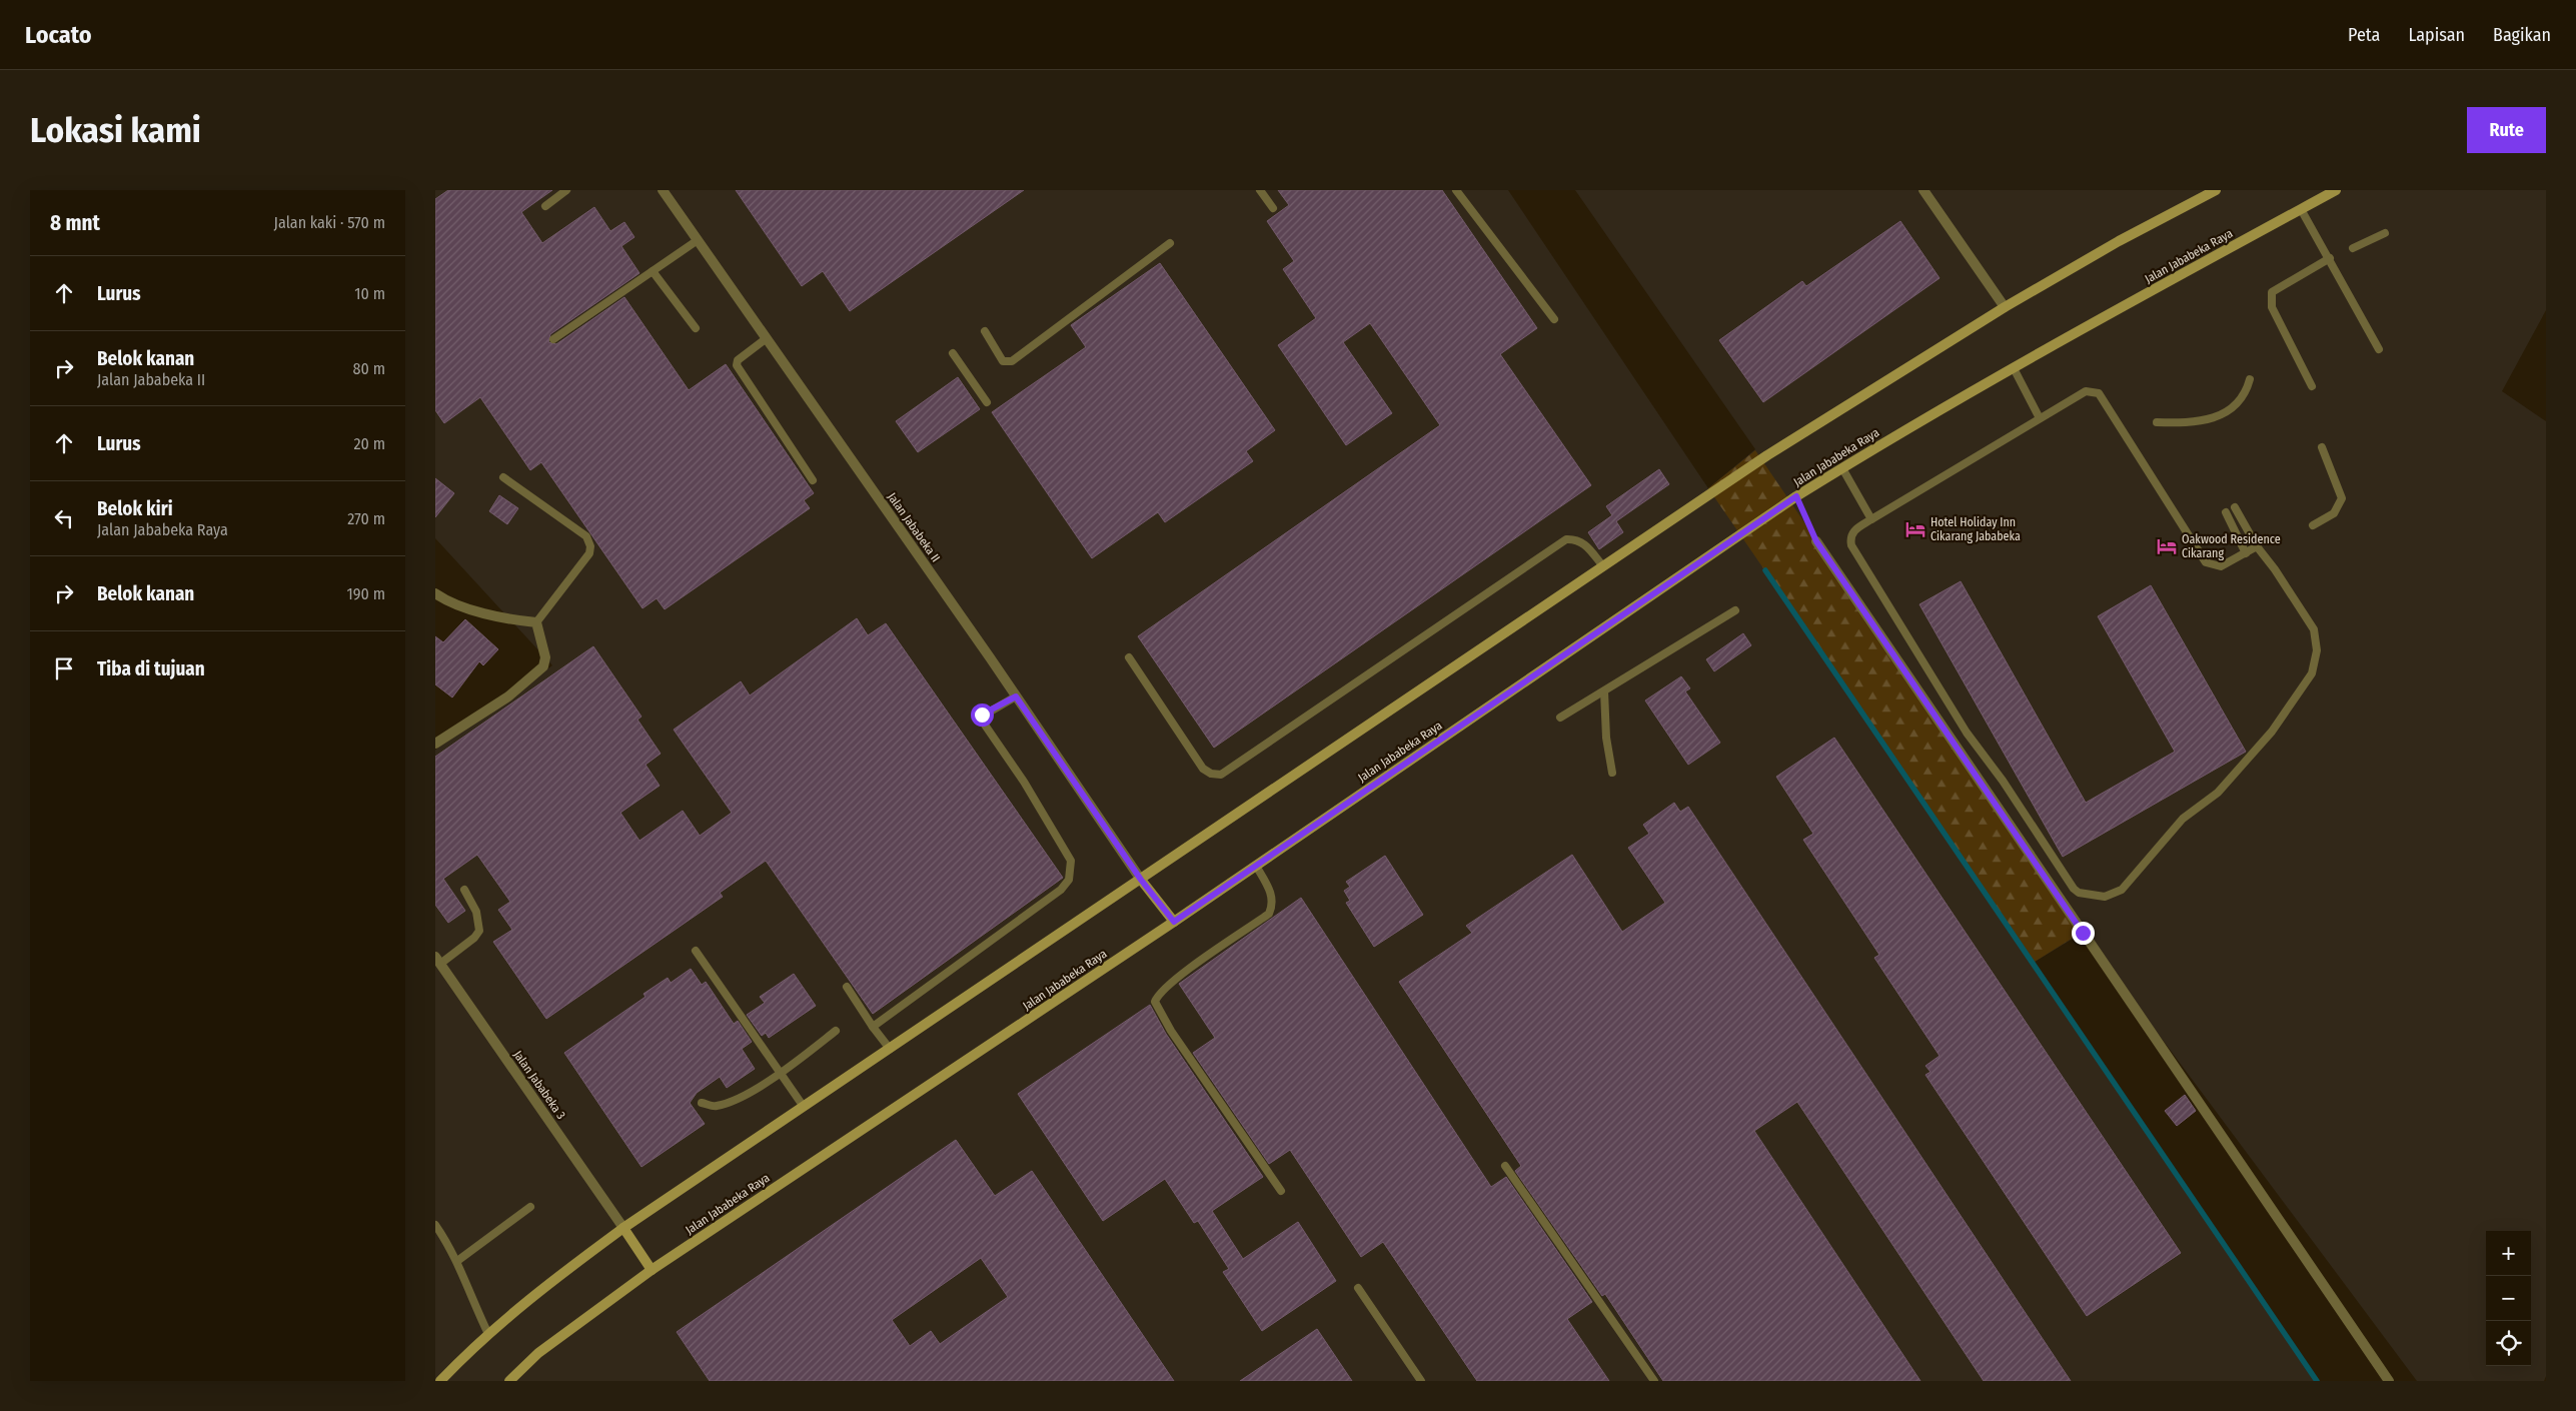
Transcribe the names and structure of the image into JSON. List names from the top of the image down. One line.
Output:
{"streets":{"main road":["Jalan Jababeka Raya"],"street":["Jalan Jababeka II","Jalan Jababeka 3"]},"places":{"hotel":["Hotel Holiday Inn Cikarang Jababeka","Oakwood Residence Cikarang"]},"page":{"header":"Locato","nav":["Peta","Lapisan","Bagikan"],"buttons":"Rute","title":"Lokasi kami","heading":["8 mnt","Jalan kaki · 570 m"],"list":[["Lurus","10 m"],["Belok kanan","Jalan Jababeka II","80 m"],["Lurus","20 m"],["Belok kiri","Jalan Jababeka Raya","270 m"],["Belok kanan","190 m"],"Tiba di tujuan"],"map_buttons":["+","−"]}}
